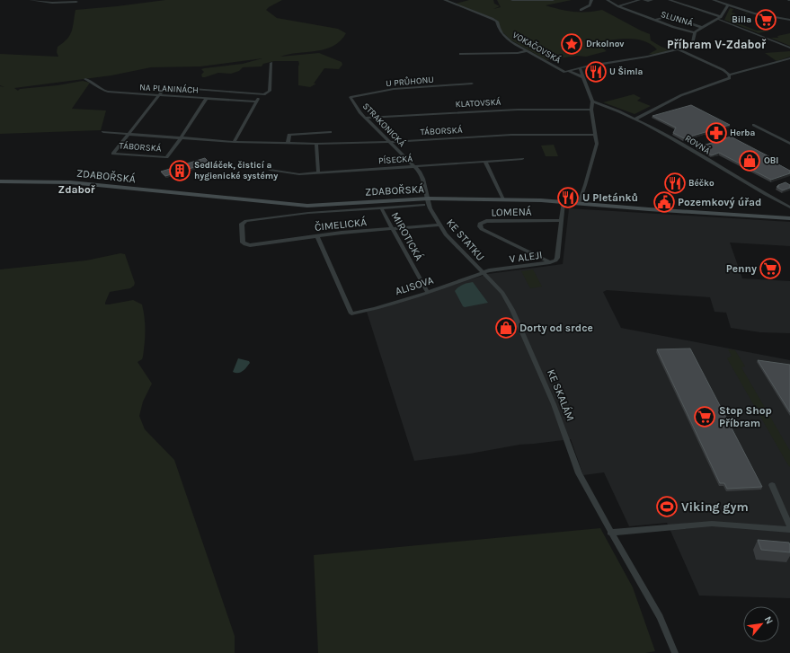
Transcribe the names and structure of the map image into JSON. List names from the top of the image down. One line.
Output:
{"streets":{"street":["SLUNNÁ","VOKAČOVSKÁ","U PRŮHONU","NA PLANINÁCH","KLATOVSKÁ","STRAKONICKÁ","TÁBORSKÁ","ROVNÁ","PÍSECKÁ","ZDABOŘSKÁ","LOMENÁ","ČIMELICKÁ","MIROTICKÁ","KE STATKU","V ALEJI","ALISOVA","KE SKALÁM"]},"crossings":[["SLUNNÁ","VOKAČOVSKÁ"],["U PRŮHONU","STRAKONICKÁ"],["KLATOVSKÁ","STRAKONICKÁ"],["STRAKONICKÁ","TÁBORSKÁ"],["STRAKONICKÁ","PÍSECKÁ"],["STRAKONICKÁ","ZDABOŘSKÁ"],["STRAKONICKÁ","KE STATKU"],["ZDABOŘSKÁ","ČIMELICKÁ"],["ZDABOŘSKÁ","MIROTICKÁ"],["ZDABOŘSKÁ","KE STATKU"],["ZDABOŘSKÁ","V ALEJI"],["LOMENÁ","V ALEJI"],["ČIMELICKÁ","MIROTICKÁ"],["ČIMELICKÁ","KE STATKU"],["ČIMELICKÁ","ALISOVA"],["MIROTICKÁ","ALISOVA"],["KE STATKU","V ALEJI"],["KE STATKU","ALISOVA"],["KE STATKU","KE SKALÁM"],["V ALEJI","ALISOVA"],["V ALEJI","KE SKALÁM"],["ALISOVA","KE SKALÁM"]],"districts":["Příbram V-Zdaboř","Zdaboř"],"places":{"supermarket":["Billa","Penny","Stop Shop Příbram"],"place":["Drkolnov"],"restaurant":["U Šimla","Béčko","U Pletánků"],"pharmacy":["Herba"],"shop":["OBI","Dorty od srdce"],"building":["Sedláček, čisticí a hygienické systémy"],"public building":["Pozemkový úřad"],"sports":["Viking gym"]},"north":"top right"}
